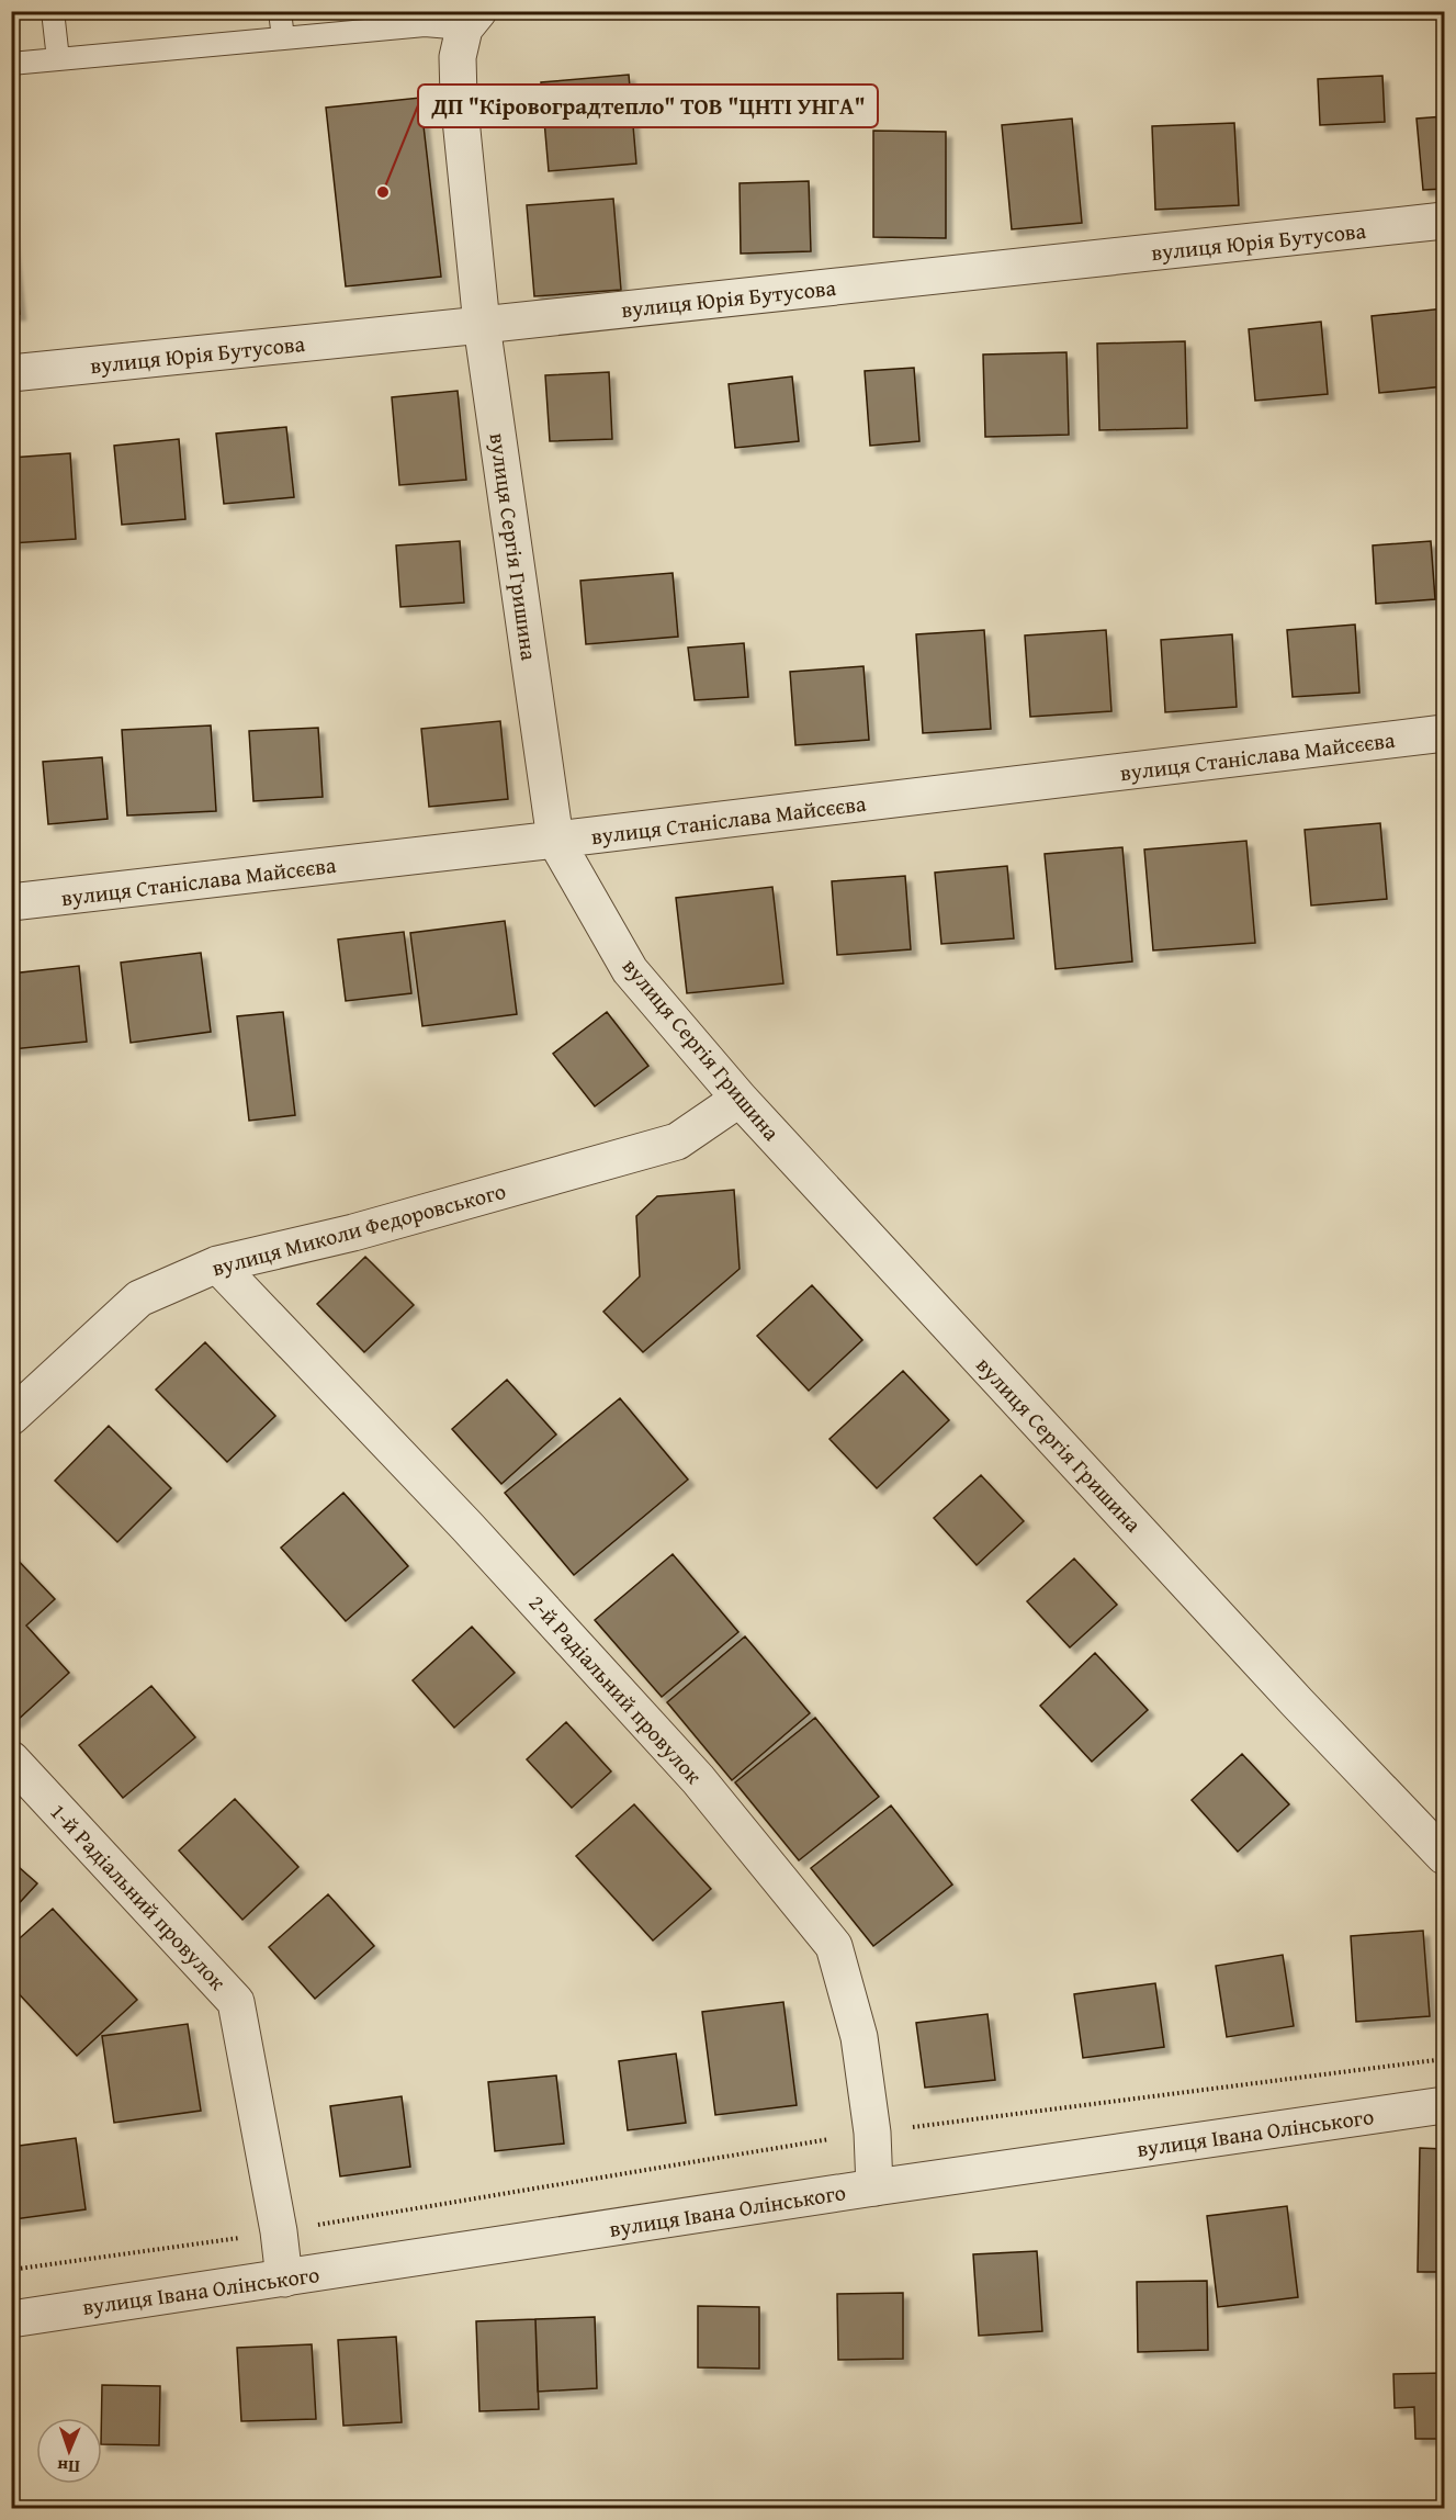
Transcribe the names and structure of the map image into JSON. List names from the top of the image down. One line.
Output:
{"streets":{"street":["вулиця Юрія Бутусова","вулиця Сергія Гришина","вулиця Станіслава Майсєєва","вулиця Миколи Федоровського","2-й Радіальний провулок","1-й Радіальний провулок","вулиця Івана Олінського"]},"crossings":[["вулиця Юрія Бутусова","вулиця Сергія Гришина"],["вулиця Сергія Гришина","вулиця Станіслава Майсєєва"],["вулиця Сергія Гришина","вулиця Миколи Федоровського"],["вулиця Миколи Федоровського","2-й Радіальний провулок"],["2-й Радіальний провулок","вулиця Івана Олінського"],["1-й Радіальний провулок","вулиця Івана Олінського"]],"places":["ДП \"Кіровоградтепло\" ТОВ \"ЦНТІ УНГА\""],"north":"bottom"}
